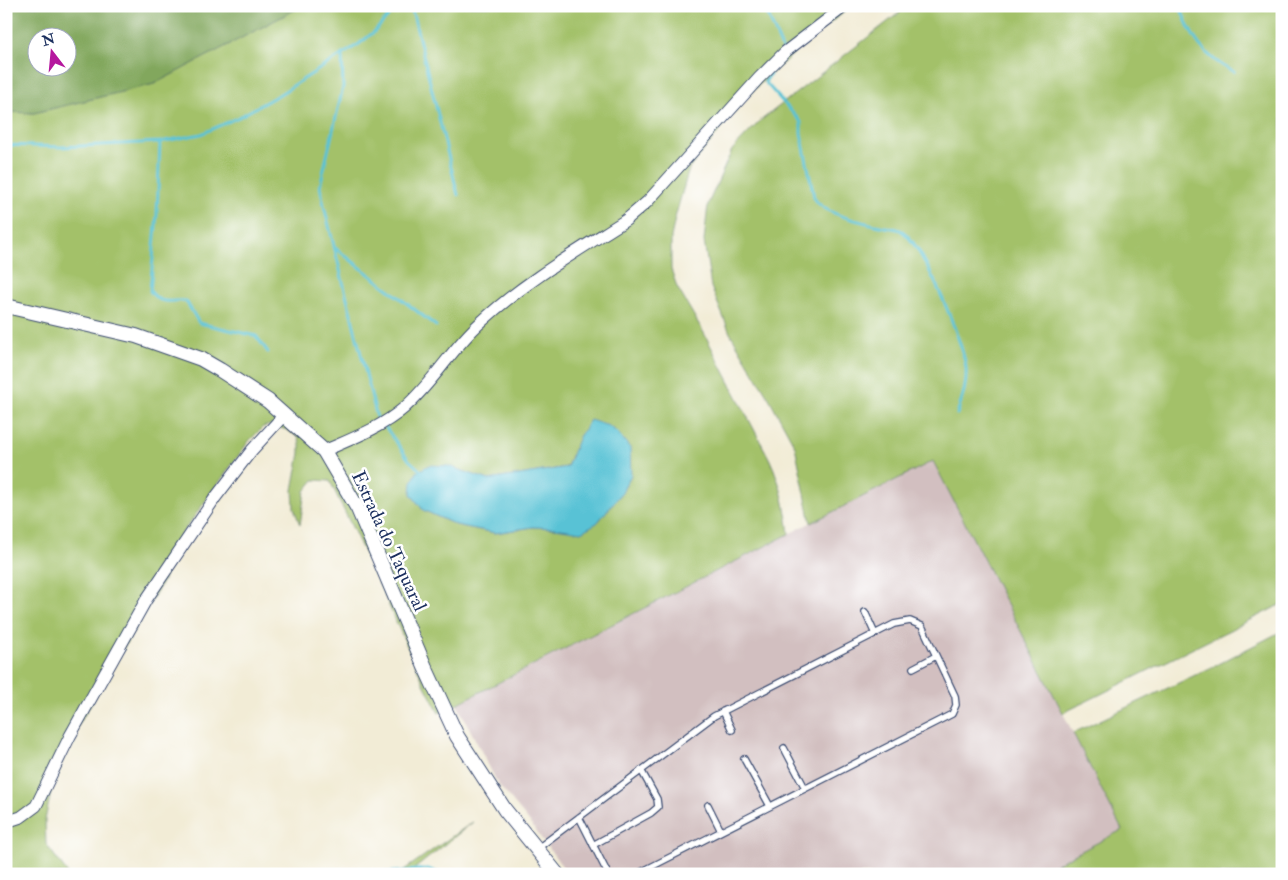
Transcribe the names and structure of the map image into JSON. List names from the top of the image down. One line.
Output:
{"streets":{"street":["Estrada do Taquaral"]},"north":"top"}
